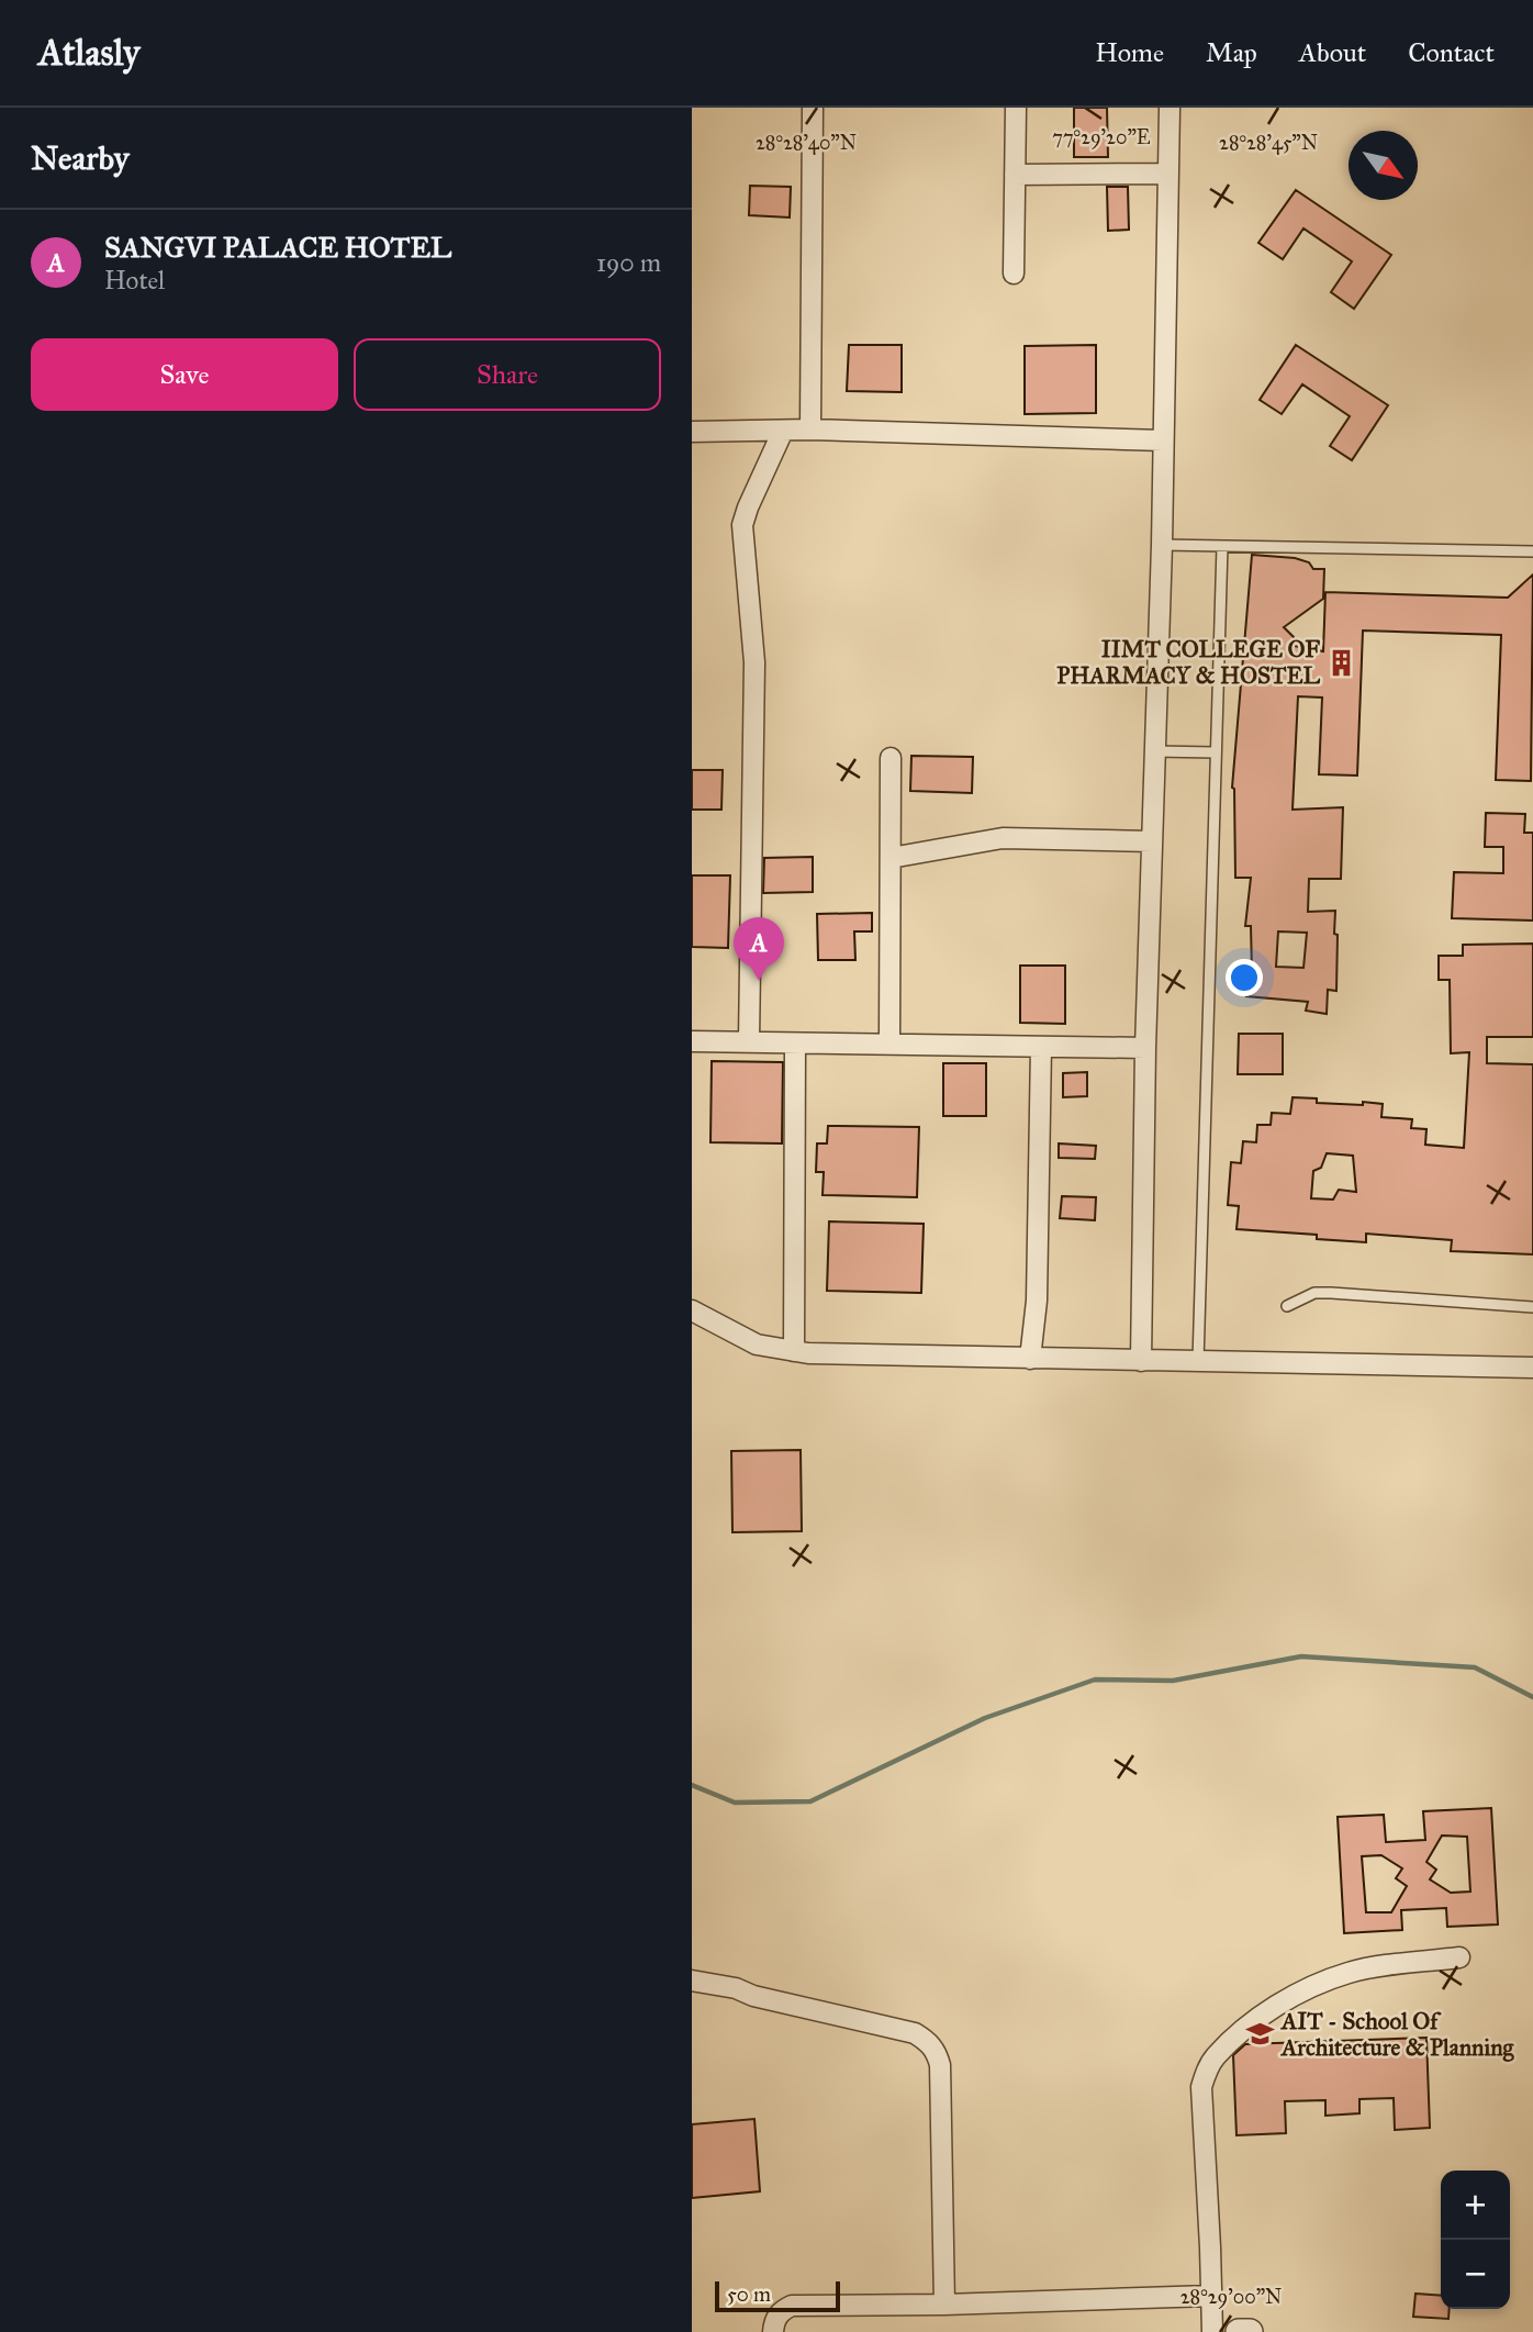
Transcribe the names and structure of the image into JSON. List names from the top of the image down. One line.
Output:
{"places":{"building":["IIMT COLLEGE OF PHARMACY & HOSTEL"],"school or university":["AIT - School Of Architecture & Planning"]},"scale_bar":"50 m","north":"bottom right","page":{"header":"Atlasly","nav":["Home","Map","About","Contact"],"heading":"Nearby","list":[{"mark":"A","name":"SANGVI PALACE HOTEL","note":"Hotel","value":"190 m"}],"buttons":["Save","Share"],"pins":"A","map_buttons":["+","−"],"scale":"50 m"},"coordinates":["77°29'20\"E","28°28'40\"N","28°28'45\"N","28°29'00\"N"]}
